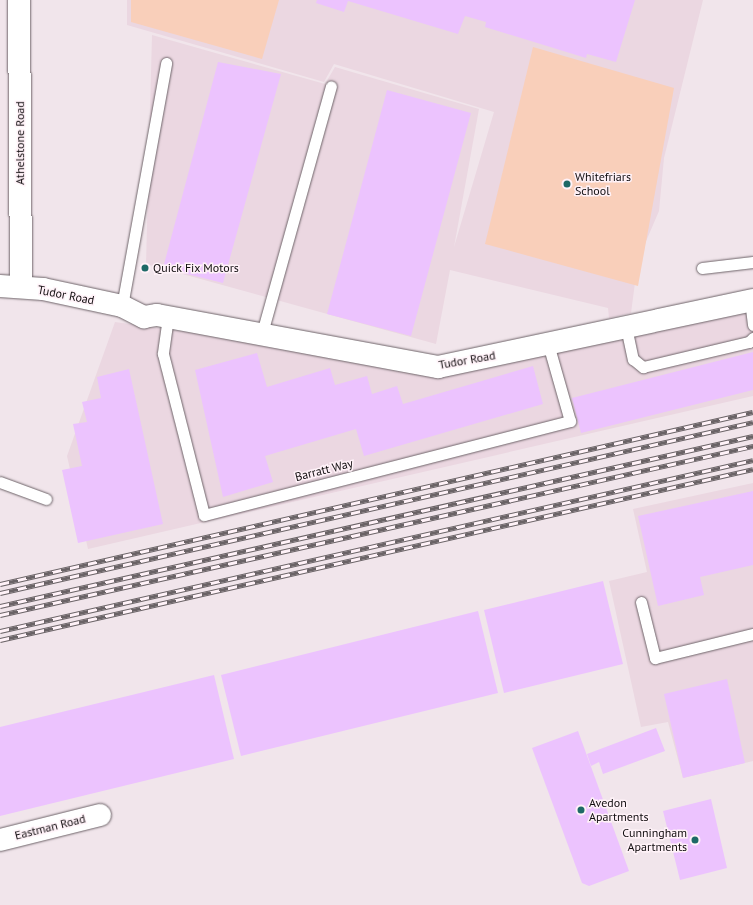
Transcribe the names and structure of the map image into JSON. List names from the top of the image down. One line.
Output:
{"streets":{"street":["Athelstone Road","Tudor Road","Eastman Road"],"lane":["Barratt Way"]},"crossings":[["Athelstone Road","Tudor Road"],["Tudor Road","Barratt Way"]],"places":["Whitefriars School","Quick Fix Motors","Avedon Apartments","Cunningham Apartments"]}
